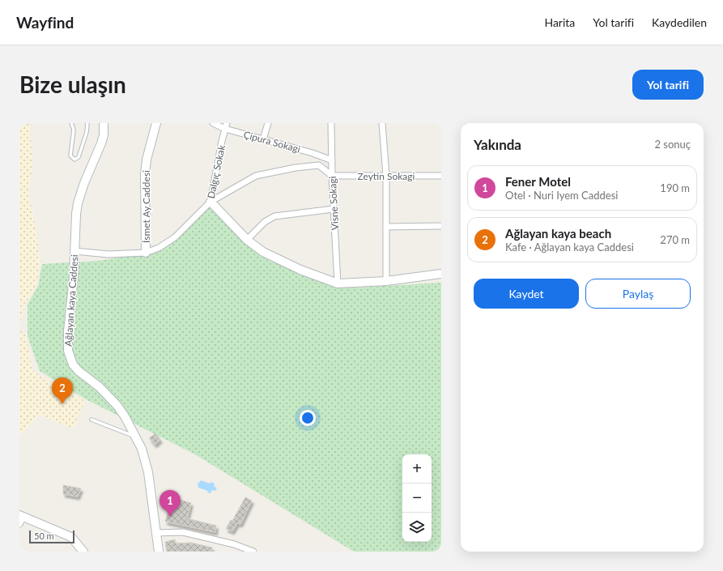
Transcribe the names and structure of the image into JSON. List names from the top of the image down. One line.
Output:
{"streets":{"street":["Çipura Sokagi","Dalgıç Sokak","Zeytin Sokagi","Visne Sokagi","İsmet Ay Caddesi","Ağlayan kaya Caddesi"]},"crossings":[["Çipura Sokagi","Dalgıç Sokak"],["Çipura Sokagi","Visne Sokagi"],["Dalgıç Sokak","İsmet Ay Caddesi"],["Dalgıç Sokak","Ağlayan kaya Caddesi"],["Zeytin Sokagi","Visne Sokagi"]],"scale_bar":"50 m","page":{"header":"Wayfind","nav":["Harita","Yol tarifi","Kaydedilen"],"buttons":["Yol tarifi",["Kaydet","Paylaş"]],"title":"Bize ulaşın","heading":["Yakında","2 sonuç"],"list":[{"mark":"1","name":"Fener Motel","note":"Otel · Nuri Iyem Caddesi","value":"190 m"},{"mark":"2","name":"Ağlayan kaya beach","note":"Kafe · Ağlayan kaya Caddesi","value":"270 m"}],"pins":["2","1"],"map_buttons":["+","−"],"scale":"50 m"}}
